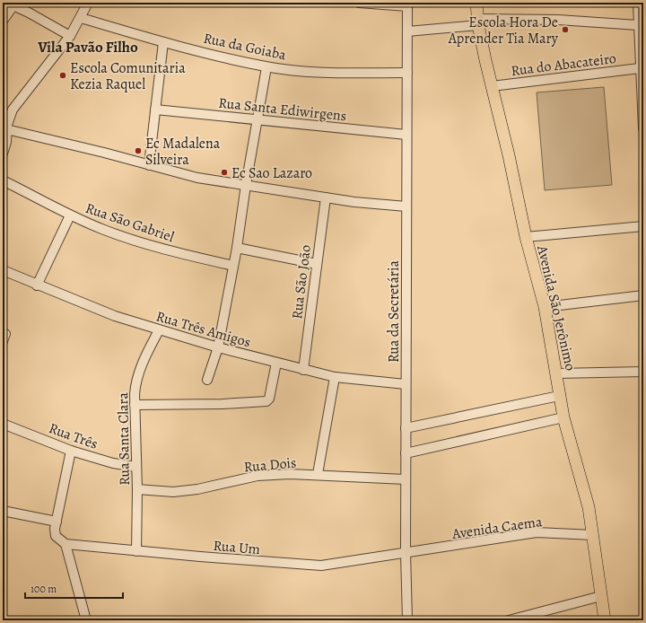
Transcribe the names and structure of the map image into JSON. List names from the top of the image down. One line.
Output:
{"streets":{"main road":["Avenida São Jerônimo"],"street":["Rua da Goiaba","Rua do Abacateiro","Rua Santa Ediwirgens","Rua São Gabriel","Rua São João","Rua da Secretária","Rua Três Amigos","Rua Três","Rua Santa Clara","Rua Dois","Avenida Caema","Rua Um"]},"crossings":[["Rua da Goiaba","Rua da Secretária"],["Rua do Abacateiro","Avenida São Jerônimo"],["Rua Santa Ediwirgens","Rua da Secretária"],["Rua São João","Rua Três Amigos"],["Avenida São Jerônimo","Avenida Caema"],["Rua da Secretária","Rua Três Amigos"],["Rua da Secretária","Rua Dois"],["Rua da Secretária","Avenida Caema"],["Rua da Secretária","Rua Um"],["Rua Três Amigos","Rua Santa Clara"],["Rua Três","Rua Santa Clara"],["Rua Santa Clara","Rua Dois"],["Rua Santa Clara","Rua Um"],["Avenida Caema","Rua Um"]],"districts":["Vila Pavão Filho"],"places":["Escola Hora De Aprender Tia Mary","Escola Comunitaria Kezia Raquel","Ec Madalena Silveira","Ec Sao Lazaro"],"scale_bar":"100 m"}
